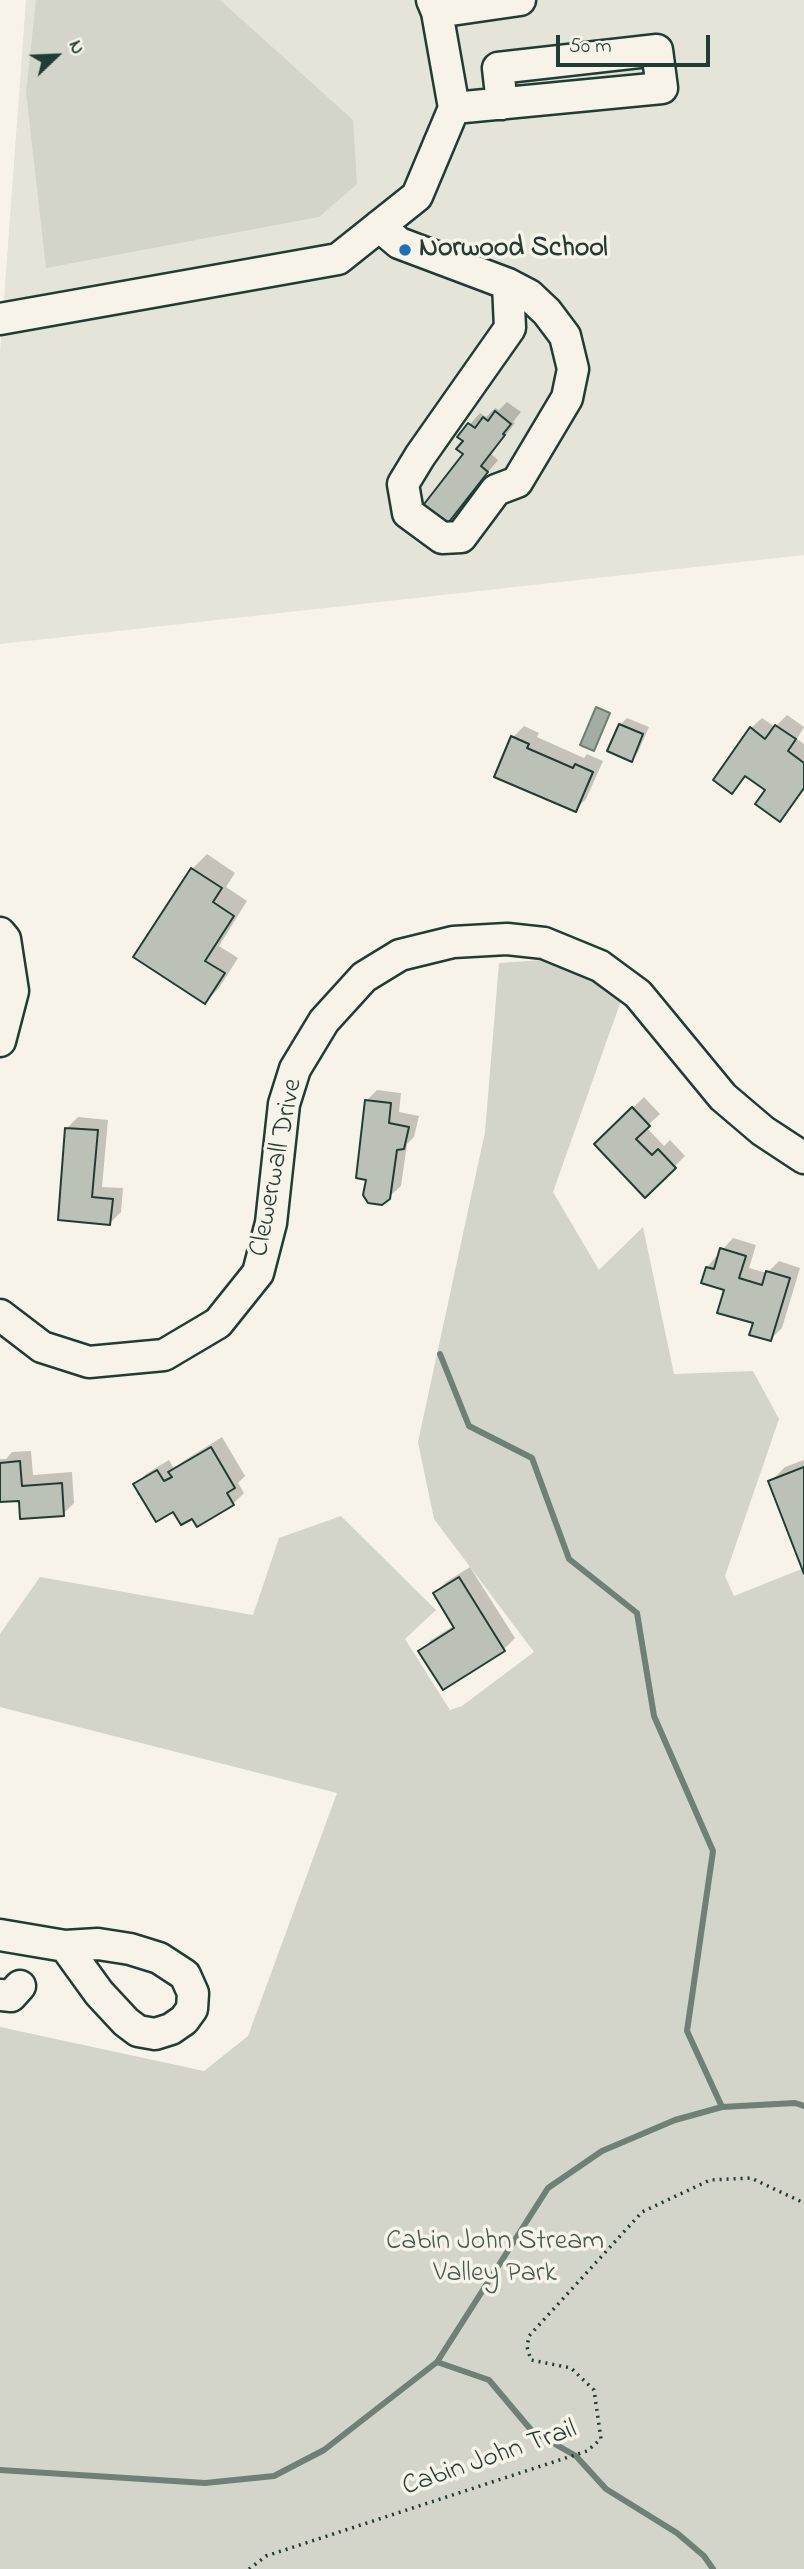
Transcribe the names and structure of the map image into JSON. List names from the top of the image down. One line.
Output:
{"streets":{"street":["Clewerwall Drive"],"path":["Cabin John Trail"]},"parks":["Cabin John Stream Valley Park"],"places":["Norwood School"],"scale_bar":"50 m","north":"top right"}
